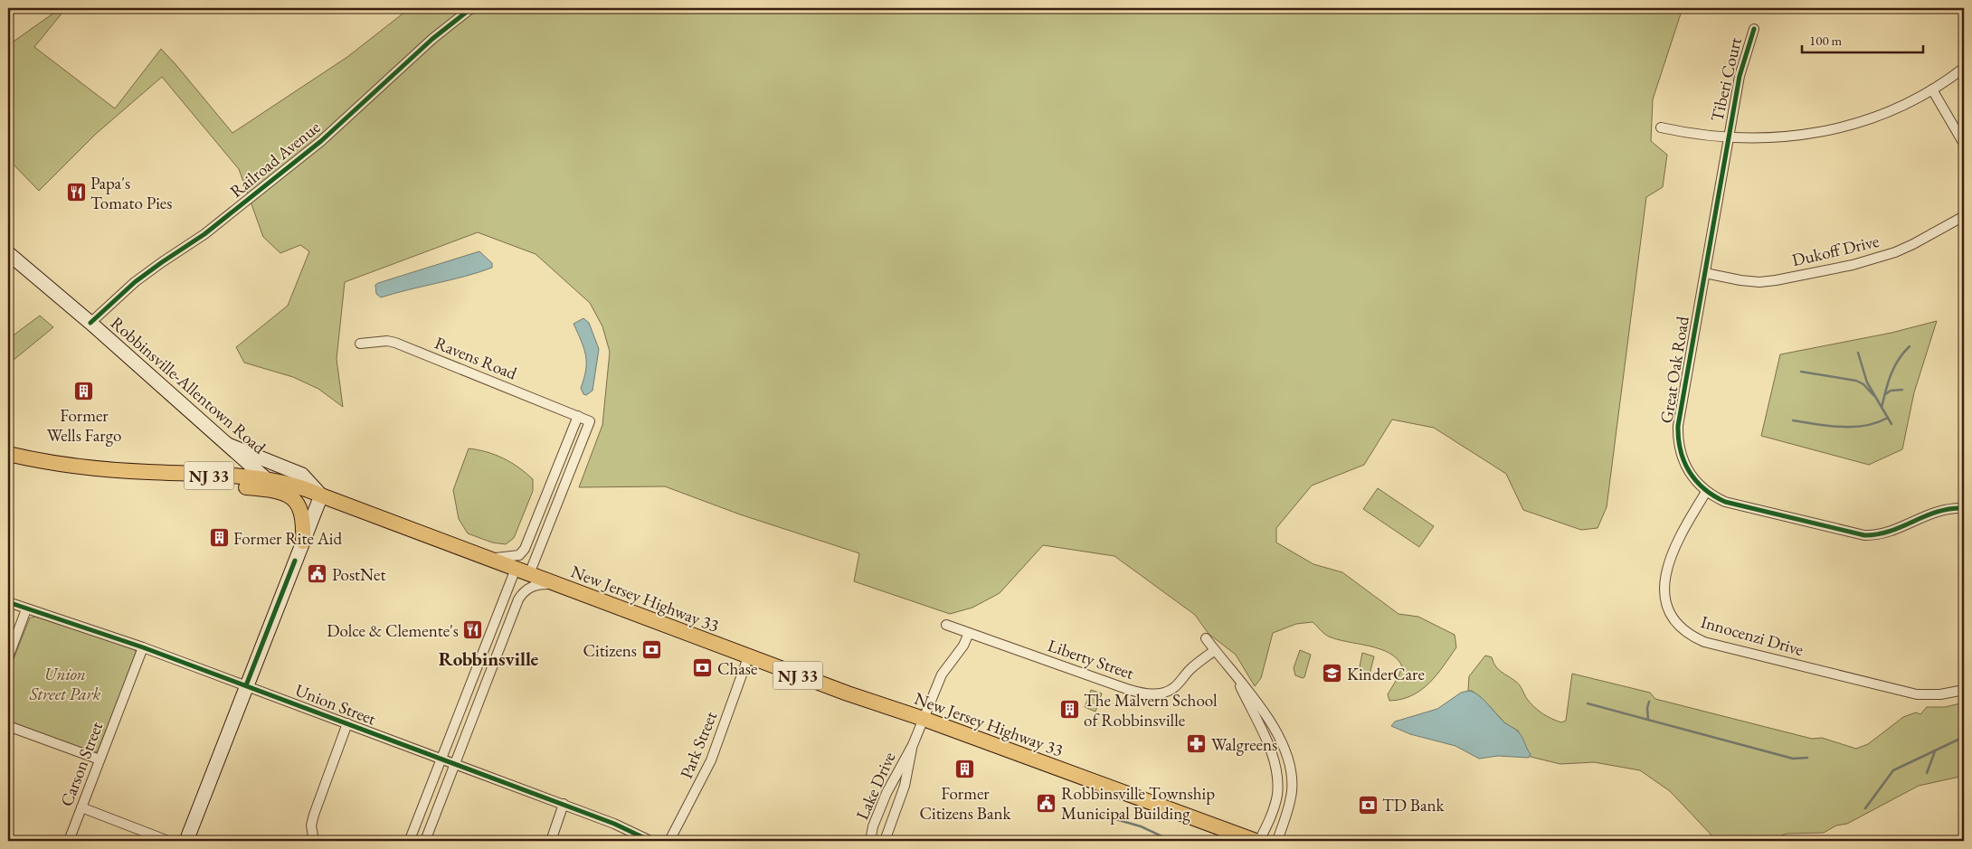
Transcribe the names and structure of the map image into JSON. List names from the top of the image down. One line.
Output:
{"streets":{"main road":["NJ 33","New Jersey Highway 33"],"street":["Tiberi Court","Railroad Avenue","Dukoff Drive","Ravens Road","Great Oak Road","Robbinsville-Allentown Road","Innocenzi Drive","Liberty Street","Union Street","Park Street","Carson Street","Lake Drive"]},"crossings":[["Tiberi Court","Great Oak Road"],["Railroad Avenue","Robbinsville-Allentown Road"],["Dukoff Drive","Great Oak Road"],["Great Oak Road","Innocenzi Drive"],["Robbinsville-Allentown Road","New Jersey Highway 33"],["New Jersey Highway 33","Park Street"],["New Jersey Highway 33","Lake Drive"],["Liberty Street","Lake Drive"],["Union Street","Carson Street"]],"districts":["Robbinsville"],"parks":["Union Street Park"],"places":{"restaurant":["Papa's Tomato Pies","Dolce & Clemente's"],"building":["Former Wells Fargo","Former Rite Aid","The Malvern School of Robbinsville","Former Citizens Bank"],"public building":["PostNet","Robbinsville Township Municipal Building"],"bank":["Citizens","Chase","TD Bank"],"school or university":["KinderCare"],"pharmacy":["Walgreens"]},"scale_bar":"100 m"}
